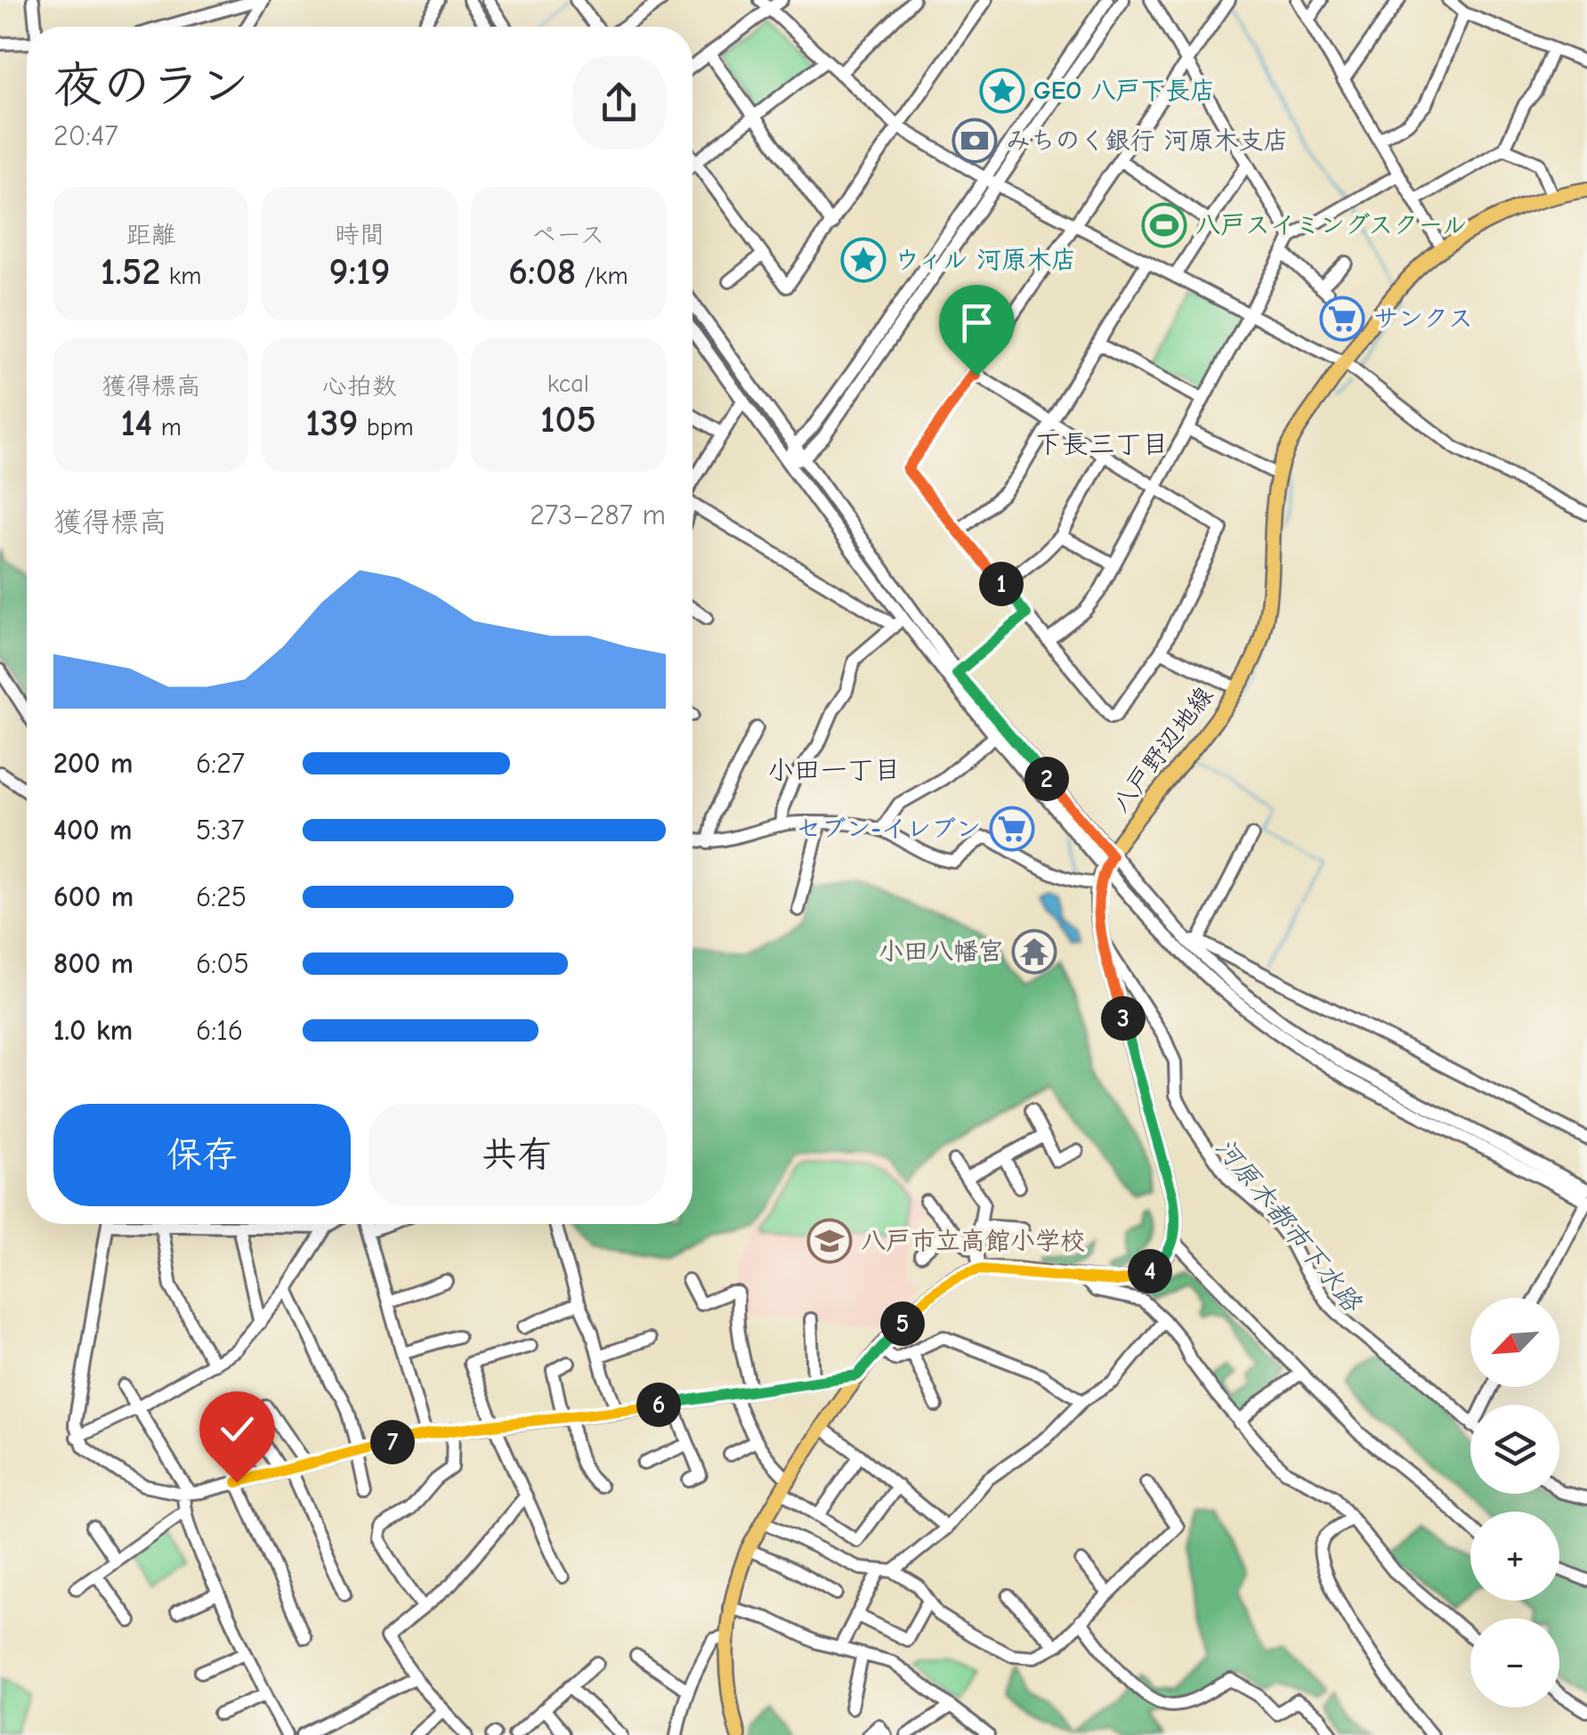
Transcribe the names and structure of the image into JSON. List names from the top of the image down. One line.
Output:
{"streets":{"main road":["八戸野辺地線"]},"districts":["下長三丁目","小田一丁目"],"water":["河原木都市下水路"],"places":{"place":["GEO 八戸下長店","ウィル 河原木店"],"bank":["みちのく銀行 河原木支店"],"sports":["八戸スイミングスクール"],"supermarket":["サンクス","セブン-イレブン"],"temple":["小田八幡宮"],"school or university":["八戸市立高館小学校"]},"north":"bottom left","page":{"heading":["夜のラン","20:47"],"stats":[["距離","1.52 km"],["時間","9:19"],["ペース","6:08 /km"],["獲得標高","14 m"],["心拍数","139 bpm"],["kcal","105"]],"chart":["獲得標高","273–287 m"],"pins":["1","2","3","4","5","6","7"],"list":[{"name":"200 m","note":"6:27"},{"name":"400 m","note":"5:37"},{"name":"600 m","note":"6:25"},{"name":"800 m","note":"6:05"},{"name":"1.0 km","note":"6:16"}],"buttons":["保存","共有"],"map_buttons":["+","−"]}}
